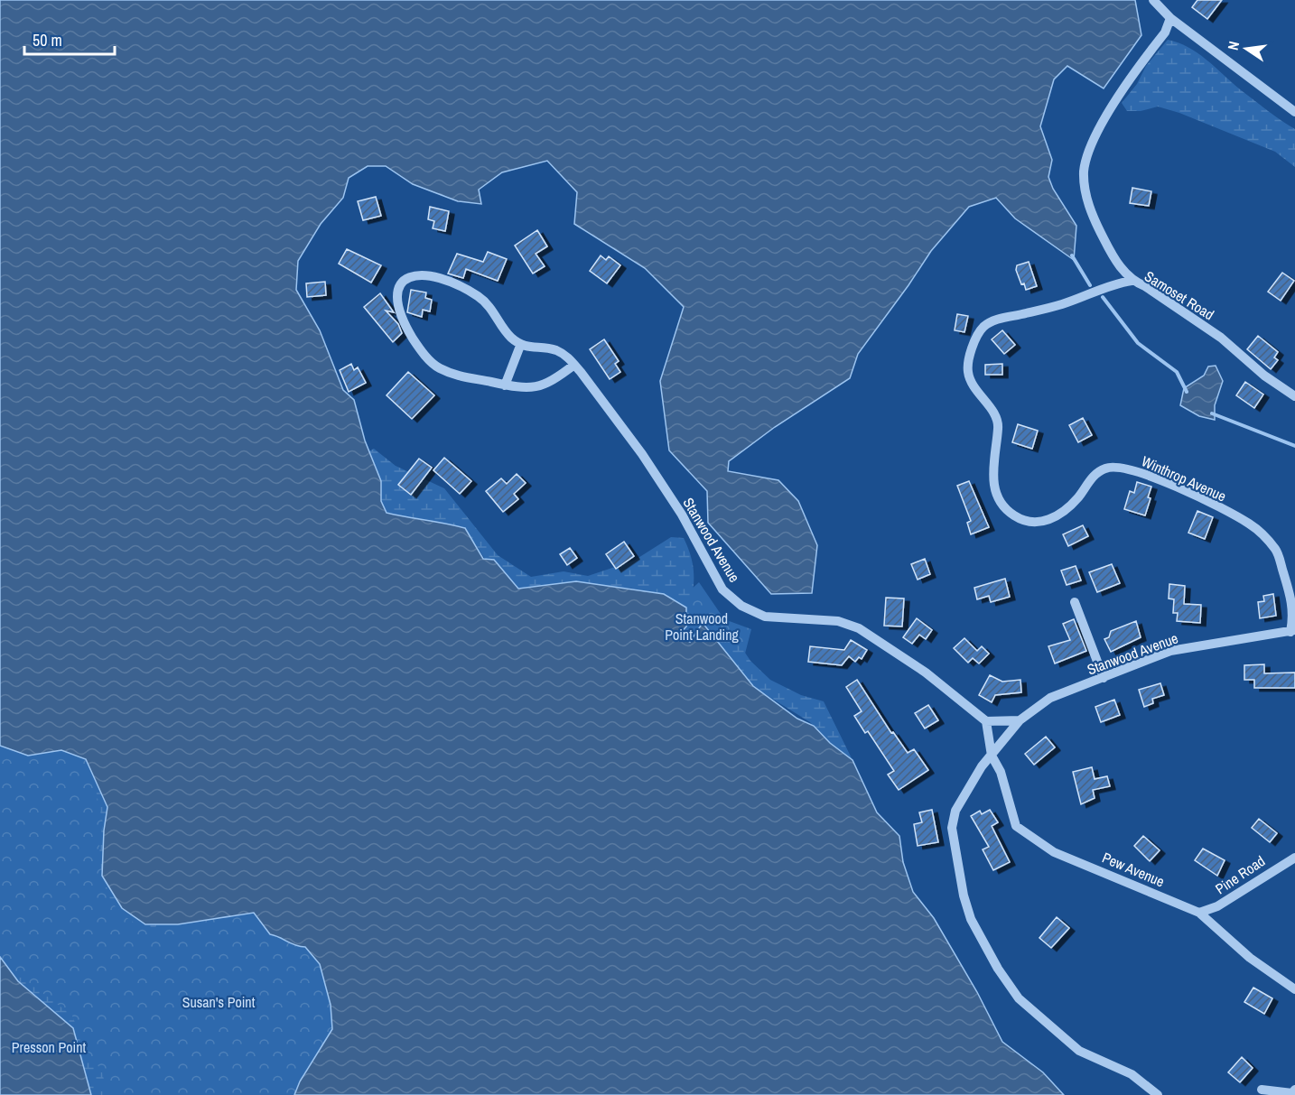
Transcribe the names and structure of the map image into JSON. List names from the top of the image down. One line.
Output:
{"streets":{"street":["Samoset Road","Winthrop Avenue","Stanwood Avenue","Pew Avenue","Pine Road"]},"crossings":[["Samoset Road","Winthrop Avenue"],["Winthrop Avenue","Stanwood Avenue"],["Stanwood Avenue","Pew Avenue"],["Pew Avenue","Pine Road"]],"parks":["Stanwood Point Landing","Susan's Point","Presson Point"],"scale_bar":"50 m","north":"left"}
